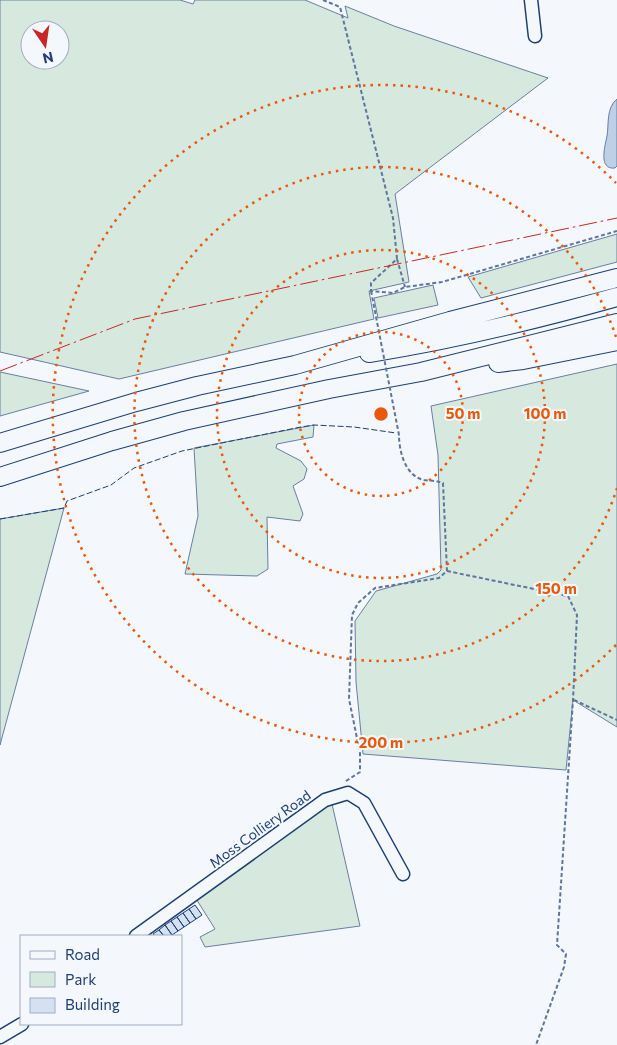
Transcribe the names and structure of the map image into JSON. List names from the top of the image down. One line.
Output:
{"streets":{"street":["Moss Colliery Road"]},"legend":["Road","Park","Building"],"north":"bottom","rings":["50 m","100 m","150 m","200 m"]}
